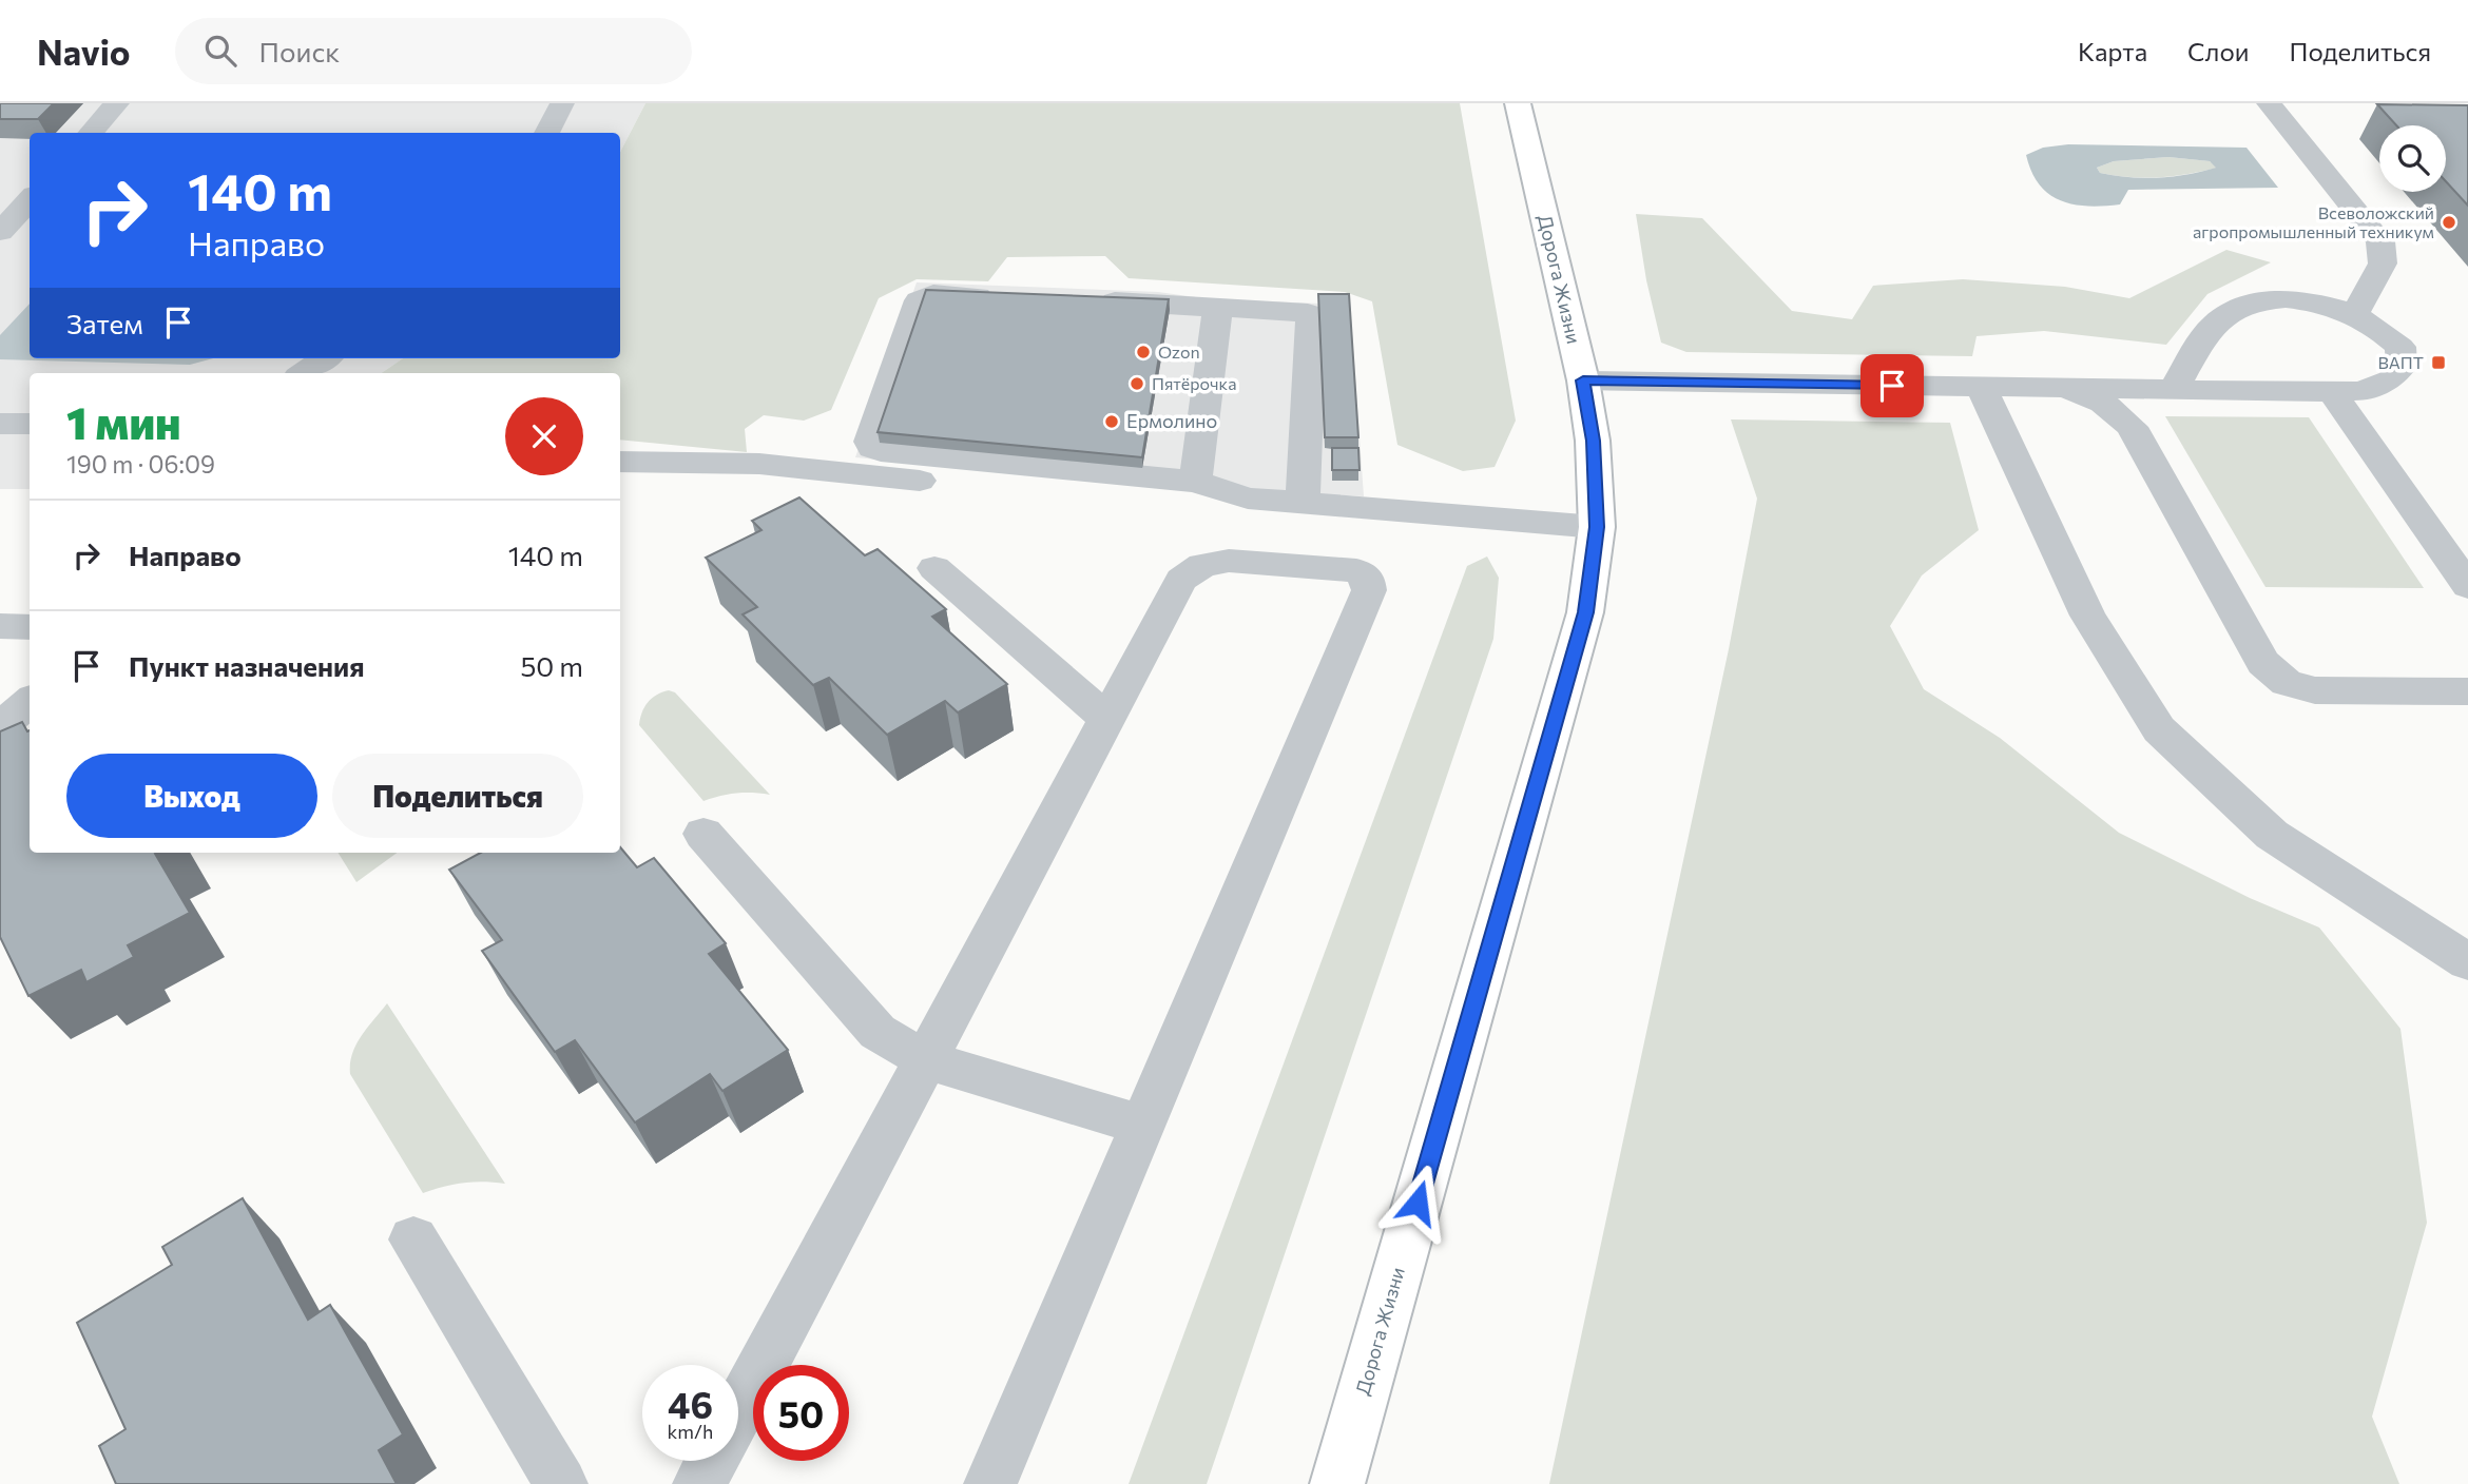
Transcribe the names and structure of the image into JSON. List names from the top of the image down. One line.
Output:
{"streets":{"main road":["Дорога Жизни"]},"places":{"other":["Всеволожский агропромышленный техникум","Ozon","Пятёрочка","Ермолино"],"transit":["ВАПТ"]},"page":{"header":"Navio","search":"Поиск","nav":["Карта","Слои","Поделиться"],"turn":["140 m","Направо"],"then":"Затем","heading":["1 мин","190 m · 06:09"],"list":[{"name":"Направо","value":"140 m"},{"name":"Пункт назначения","value":"50 m"}],"buttons":["Выход","Поделиться"],"speed":"46 km/h","limit":"50"}}
